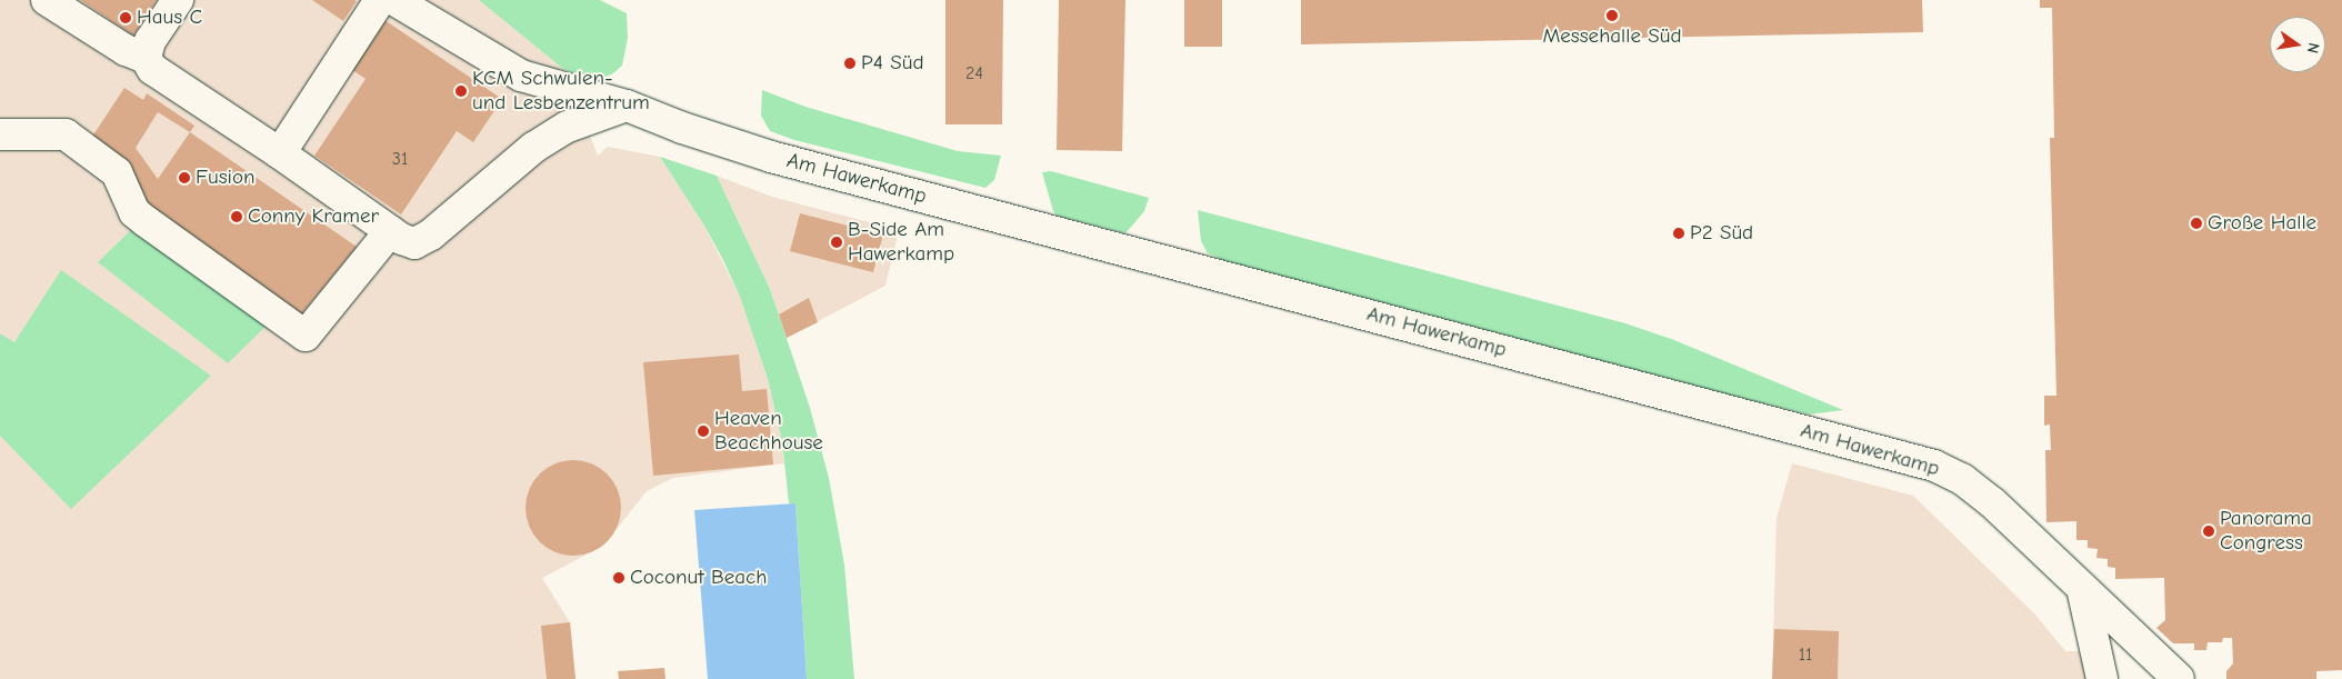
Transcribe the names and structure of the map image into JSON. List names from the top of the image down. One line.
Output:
{"streets":{"street":["Am Hawerkamp"]},"places":["Messehalle Süd","Haus C","P4 Süd","KCM Schwulen- und Lesbenzentrum","Fusion","Conny Kramer","Große Halle","P2 Süd","B-Side Am Hawerkamp","Heaven Beachhouse","Panorama Congress","Coconut Beach"],"house_numbers":["24","31","11"],"north":"right"}
